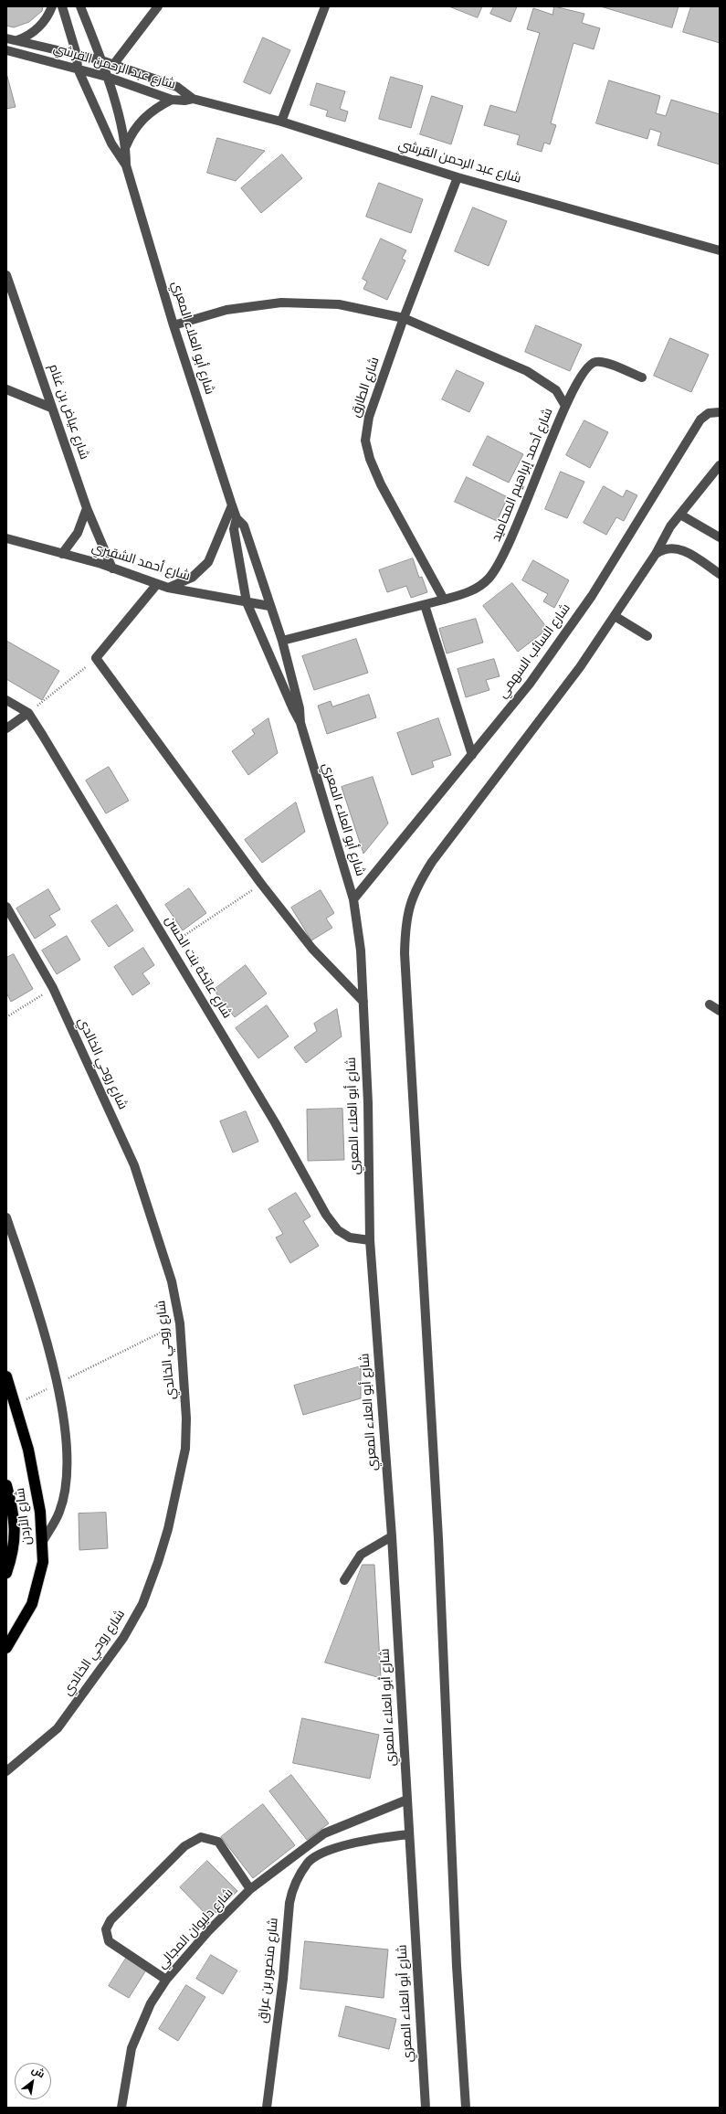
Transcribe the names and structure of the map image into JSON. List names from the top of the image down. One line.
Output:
{"streets":{"highway":["شارع الأردن"],"street":["شارع عبد الرحمن القرشي","شارع أبو العلاء المعري","شارع الطارق","شارع عياض بن غنام","شارع أحمد إبراهيم المحاميد","شارع أحمد الشقيري","شارع السائب السهمي","شارع عاتكة بنت الحسن","شارع روحي الخالدي","شارع دليوان المجالي","شارع منصور بن عراق"]},"crossings":[["شارع عبد الرحمن القرشي","شارع أبو العلاء المعري"],["شارع عبد الرحمن القرشي","شارع الطارق"],["شارع أبو العلاء المعري","شارع أحمد إبراهيم المحاميد"],["شارع أبو العلاء المعري","شارع أحمد الشقيري"],["شارع أبو العلاء المعري","شارع السائب السهمي"],["شارع أبو العلاء المعري","شارع عاتكة بنت الحسن"],["شارع أبو العلاء المعري","شارع دليوان المجالي"],["شارع الطارق","شارع أحمد إبراهيم المحاميد"],["شارع عياض بن غنام","شارع أحمد الشقيري"]],"north":"top right"}
